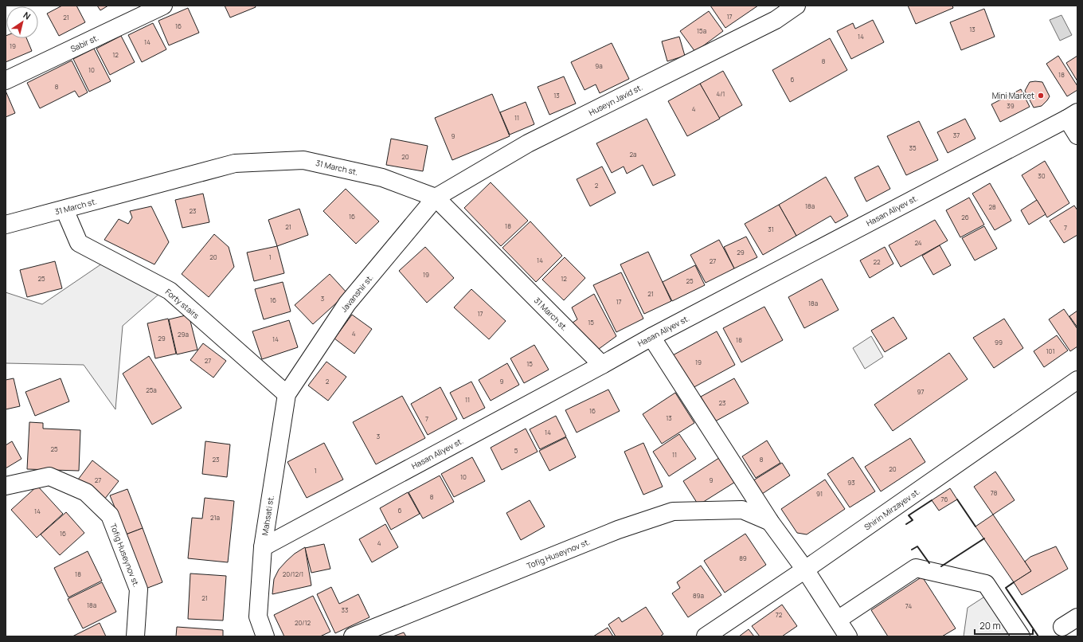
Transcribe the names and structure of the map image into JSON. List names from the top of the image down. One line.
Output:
{"streets":{"street":["Sabir st.","Huseyn Javid st.","31 March st.","Hasan Aliyev st.","Javanshir st.","Forty stairs","Shirin Mirzayev st.","Mahsati st.","Tofig Huseynov st."]},"crossings":[["Huseyn Javid st.","31 March st."],["Huseyn Javid st.","Javanshir st."],["31 March st.","Hasan Aliyev st."],["31 March st.","Javanshir st."],["31 March st.","Forty stairs"],["Hasan Aliyev st.","Mahsati st."],["Javanshir st.","Forty stairs"],["Javanshir st.","Mahsati st."],["Forty stairs","Mahsati st."]],"places":["Mini Market"],"house_numbers":["17","21","16","13","15a","14","14","19","12","8","9a","10","18","6","8","4/1","13","39","4","11","37","9","35","2a","20","30","2","18a","28","23","16","26","18","21","7","31","24","29","20","1","14","27","22","19","25","12","25","21","3","16","17","18a","17","15","4","29a","29","14","18","99","101","27","19","15","2","9","25a","97","11","23","16","13","7","14","3","25","5","11","23","8","20","1","10","27","9","93","78","91","8","76","6","14","21a","16","4","89","18","20/12/1","89a","21","18a","74","33","72","20/12"],"scale_bar":"20 m","north":"top right"}
